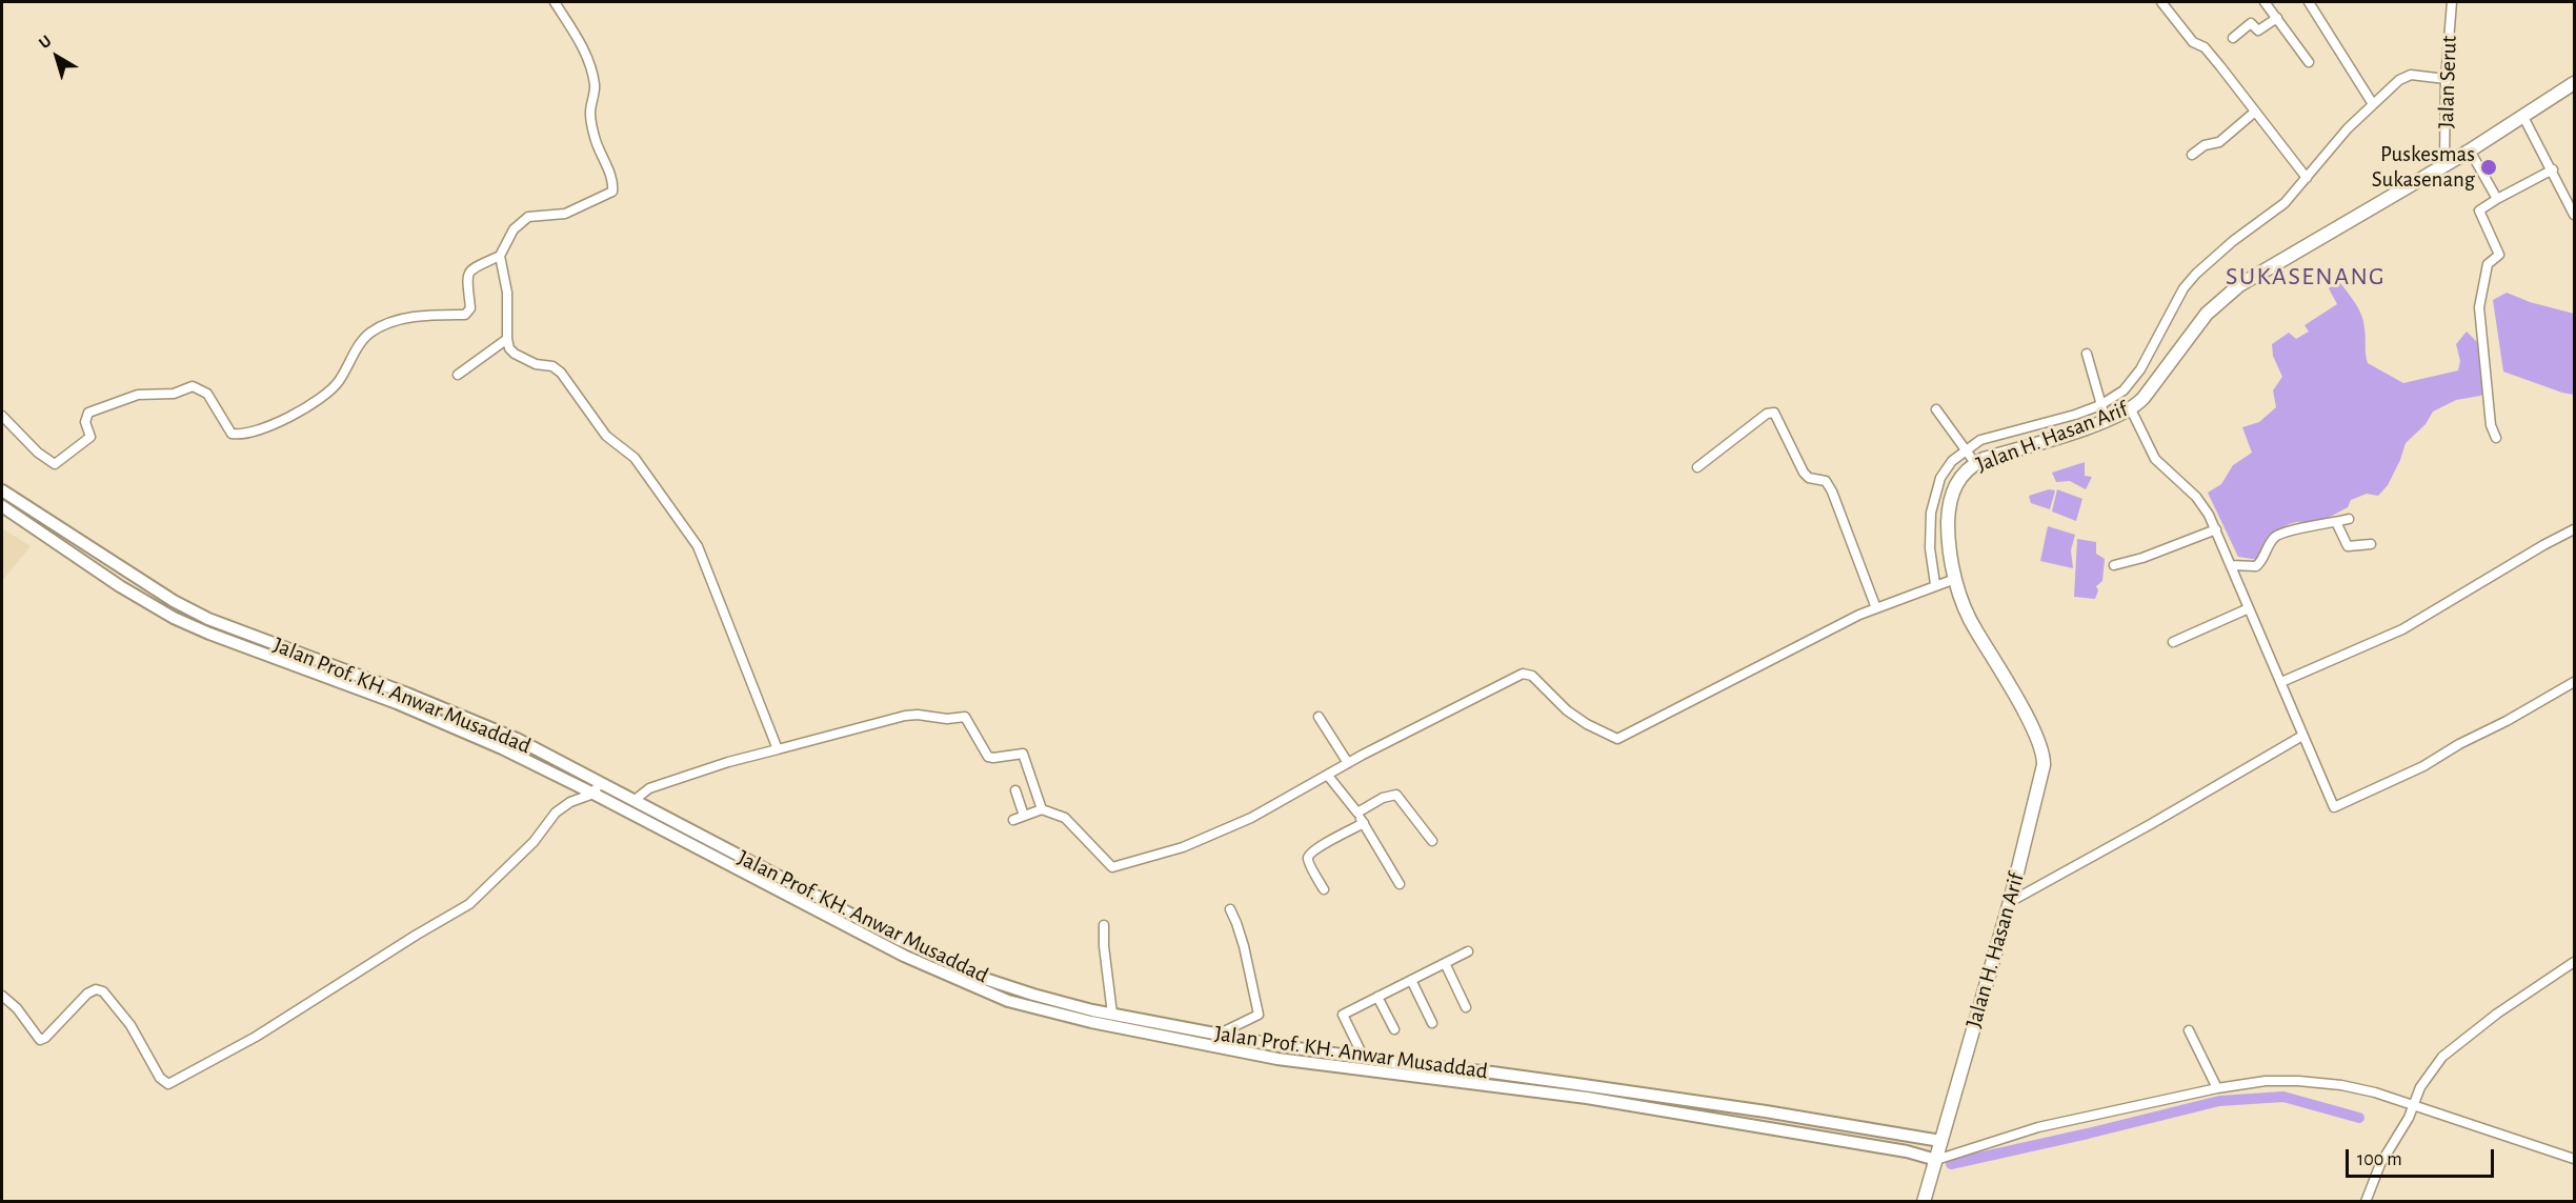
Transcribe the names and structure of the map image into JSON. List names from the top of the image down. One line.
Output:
{"streets":{"main road":["Jalan H. Hasan Arif"],"street":["Jalan Serut","Jalan Prof. KH. Anwar Musaddad"]},"crossings":[["Jalan Serut","Jalan H. Hasan Arif"],["Jalan H. Hasan Arif","Jalan Prof. KH. Anwar Musaddad"]],"districts":["SUKASENANG"],"places":["Puskesmas Sukasenang"],"scale_bar":"100 m","north":"top left"}
